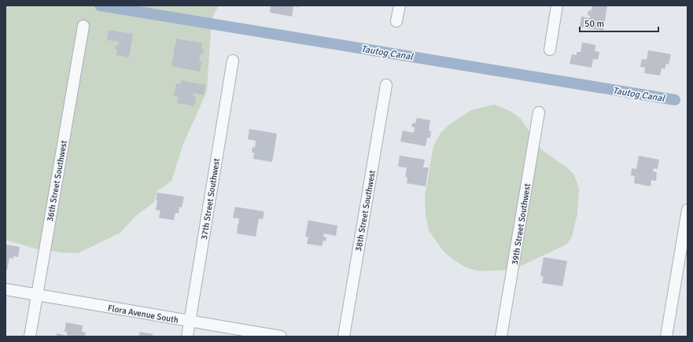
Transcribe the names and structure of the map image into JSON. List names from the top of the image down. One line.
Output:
{"streets":{"street":["36th Street Southwest","37th Street Southwest","38th Street Southwest","39th Street Southwest","Flora Avenue South"]},"crossings":[["36th Street Southwest","Flora Avenue South"],["37th Street Southwest","Flora Avenue South"]],"water":["Tautog Canal"],"scale_bar":"50 m"}
